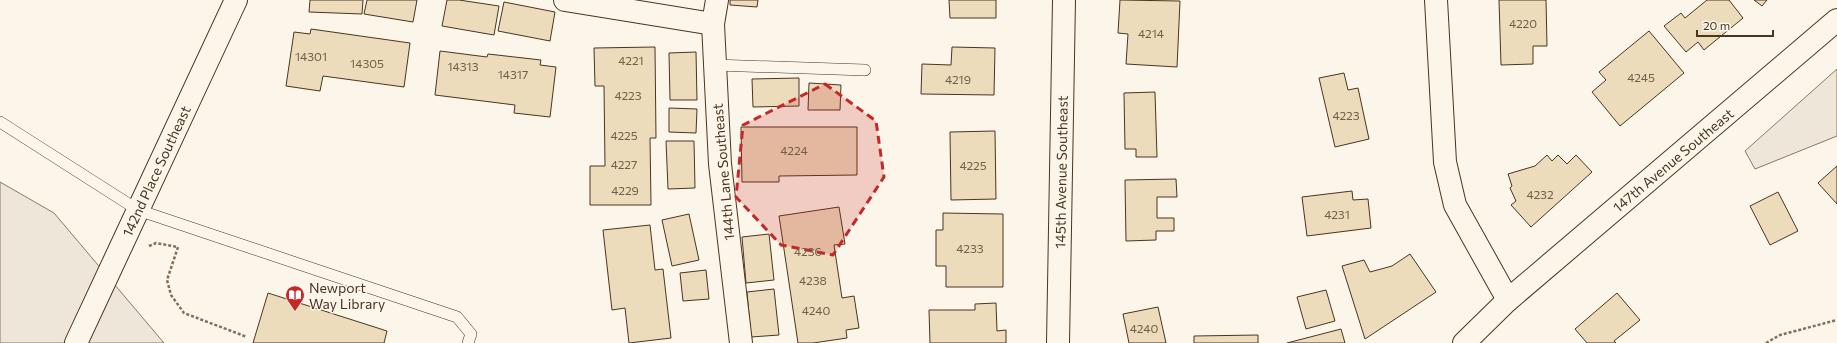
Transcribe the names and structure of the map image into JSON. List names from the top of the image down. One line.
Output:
{"streets":{"street":["147th Avenue Southeast","142nd Place Southeast","144th Lane Southeast","145th Avenue Southeast"]},"places":{"library":["Newport Way Library"]},"house_numbers":["4220","4214","14301","4221","14305","14313","14317","4245","4219","4223","4223","4225","4224","4227","4225","4229","4232","4231","4233","4236","4238","4240","4240"],"scale_bar":"20 m"}
